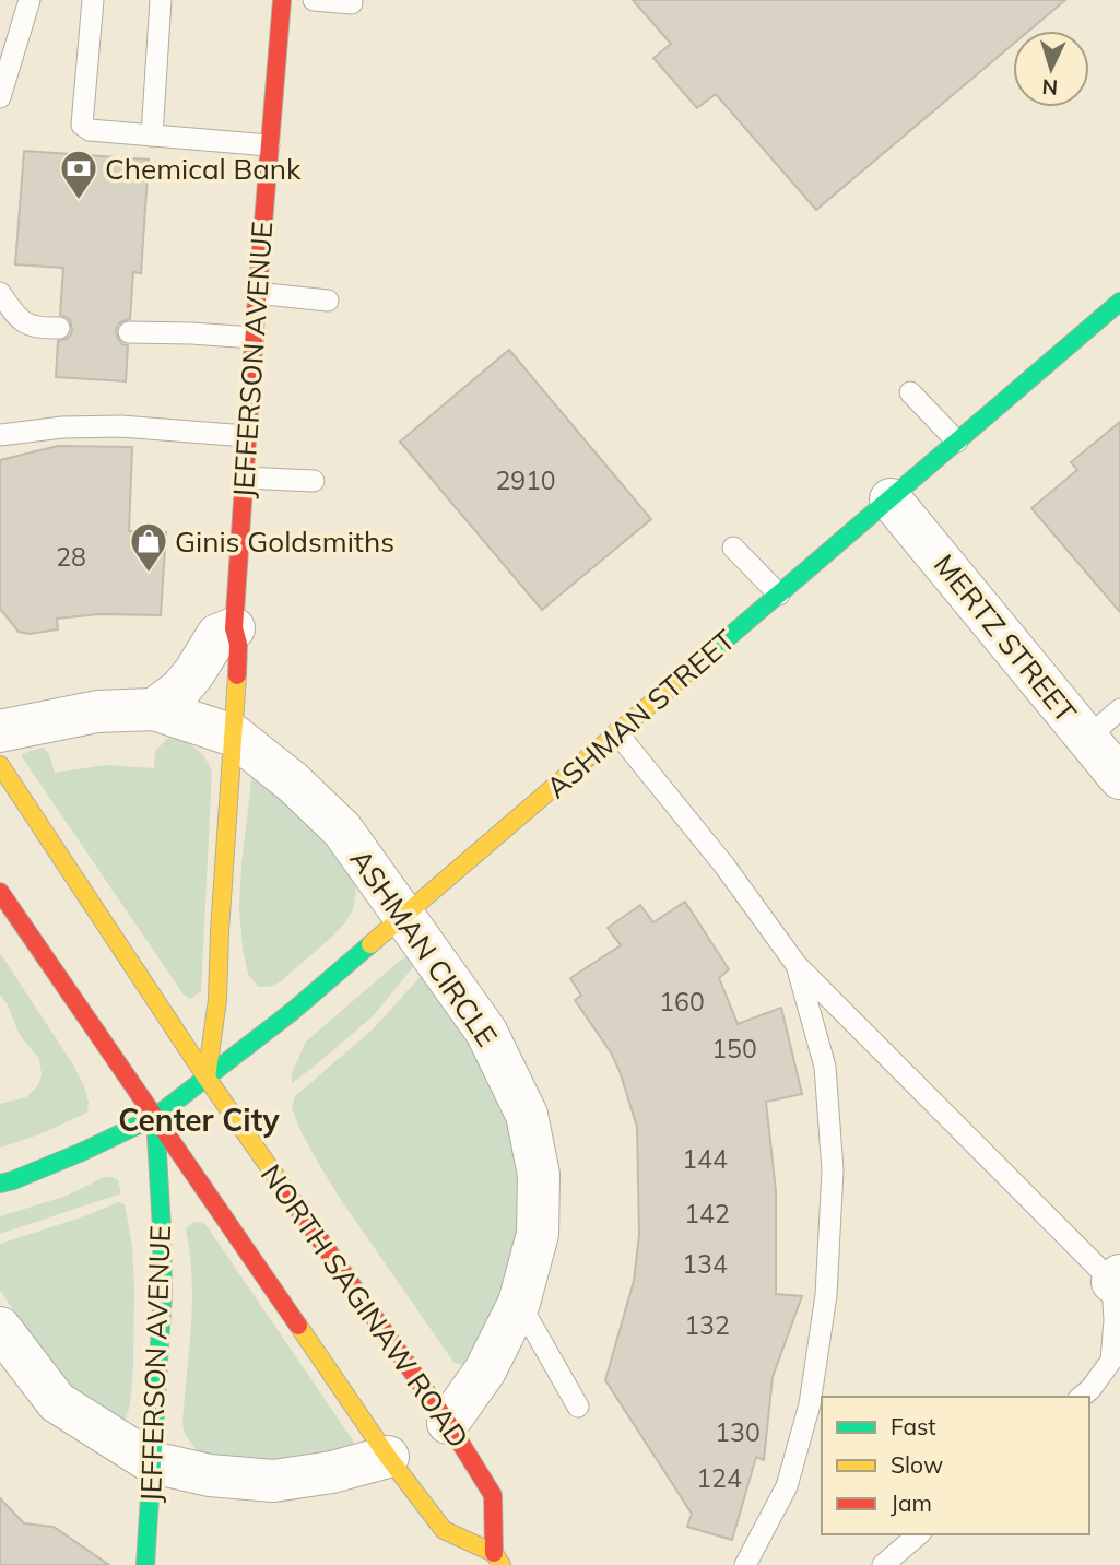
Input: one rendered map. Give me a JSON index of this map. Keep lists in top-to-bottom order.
{
  "streets": {
    "street": [
      "JEFFERSON AVENUE",
      "MERTZ STREET",
      "ASHMAN STREET",
      "ASHMAN CIRCLE",
      "NORTH SAGINAW ROAD"
    ]
  },
  "crossings": [
    ["JEFFERSON AVENUE", "ASHMAN STREET"],
    ["JEFFERSON AVENUE", "ASHMAN CIRCLE"],
    ["JEFFERSON AVENUE", "NORTH SAGINAW ROAD"],
    ["MERTZ STREET", "ASHMAN STREET"],
    ["ASHMAN STREET", "ASHMAN CIRCLE"],
    ["ASHMAN STREET", "NORTH SAGINAW ROAD"],
    ["ASHMAN CIRCLE", "NORTH SAGINAW ROAD"]
  ],
  "districts": ["Center City"],
  "places": {
    "bank": ["Chemical Bank"],
    "shop": ["Ginis Goldsmiths"]
  },
  "house_numbers": [
    "2910",
    "28",
    "160",
    "150",
    "144",
    "142",
    "134",
    "132",
    "130",
    "124"
  ],
  "legend": ["Fast", "Slow", "Jam"],
  "north": "bottom"
}
